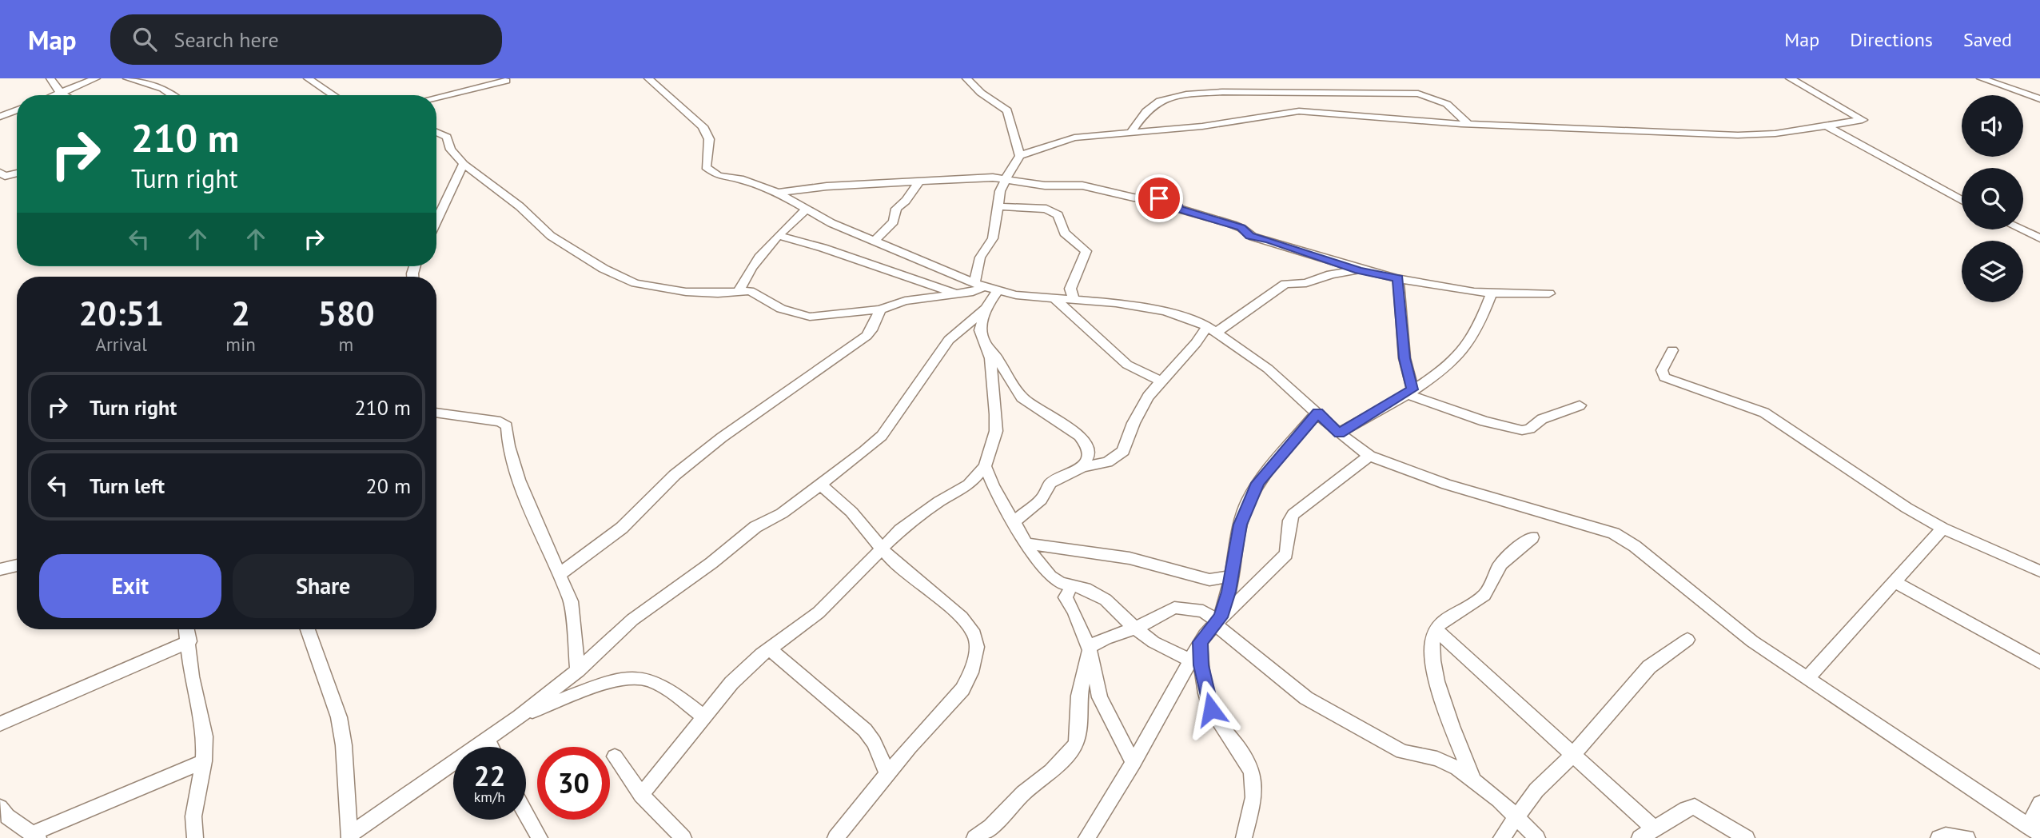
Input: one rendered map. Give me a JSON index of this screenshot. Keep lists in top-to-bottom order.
{
  "page": {
    "header": "Map",
    "search": "Search here",
    "nav": ["Map", "Directions", "Saved"],
    "turn": ["210 m", "Turn right"],
    "eta": [
      "20:51",
      "Arrival",
      "2",
      "min",
      "580",
      "m"
    ],
    "list": [
      {
        "name": "Turn right",
        "value": "210 m"
      },
      {
        "name": "Turn left",
        "value": "20 m"
      }
    ],
    "buttons": ["Exit", "Share"],
    "speed": "22 km/h",
    "limit": "30"
  }
}
